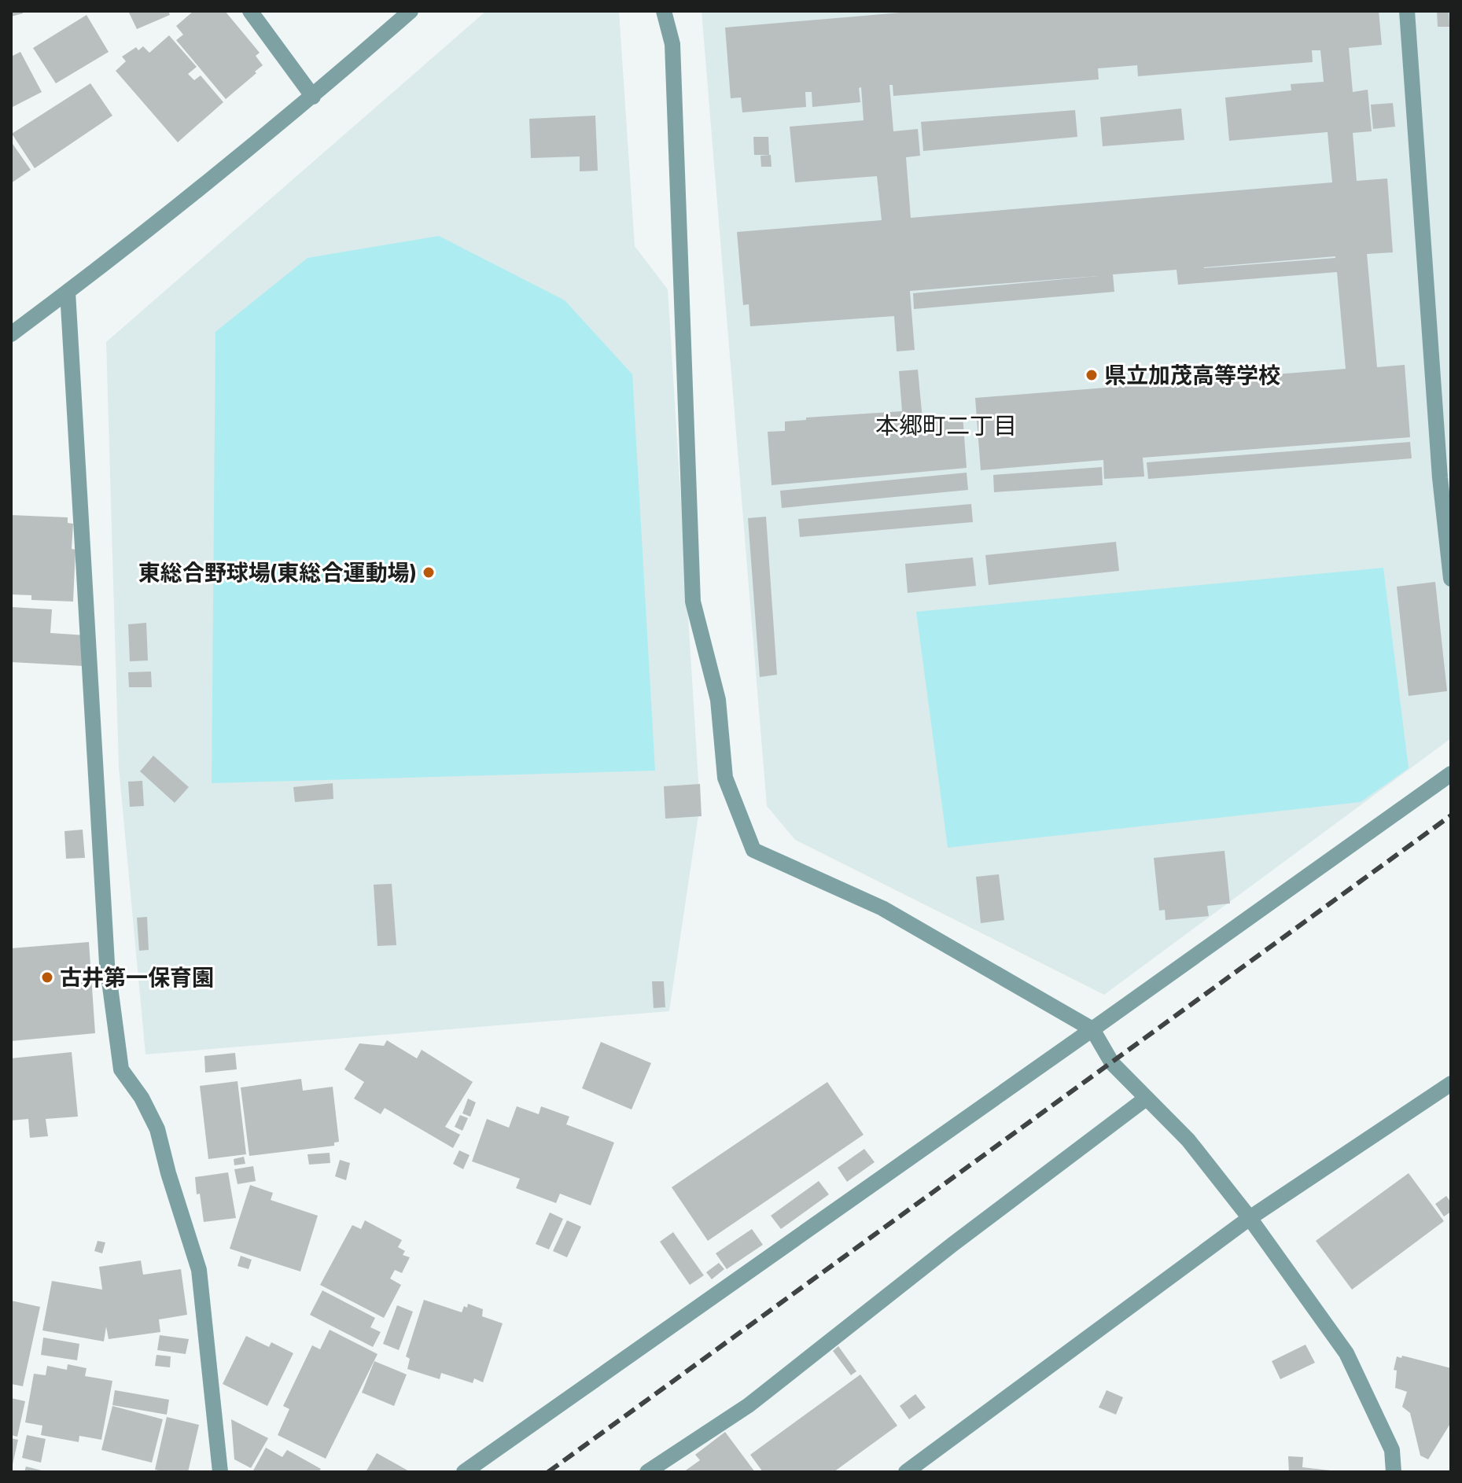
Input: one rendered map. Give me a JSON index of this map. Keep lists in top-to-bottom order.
{
  "districts": ["本郷町二丁目"],
  "places": ["県立加茂高等学校", "東総合野球場(東総合運動場)", "古井第一保育園"]
}
